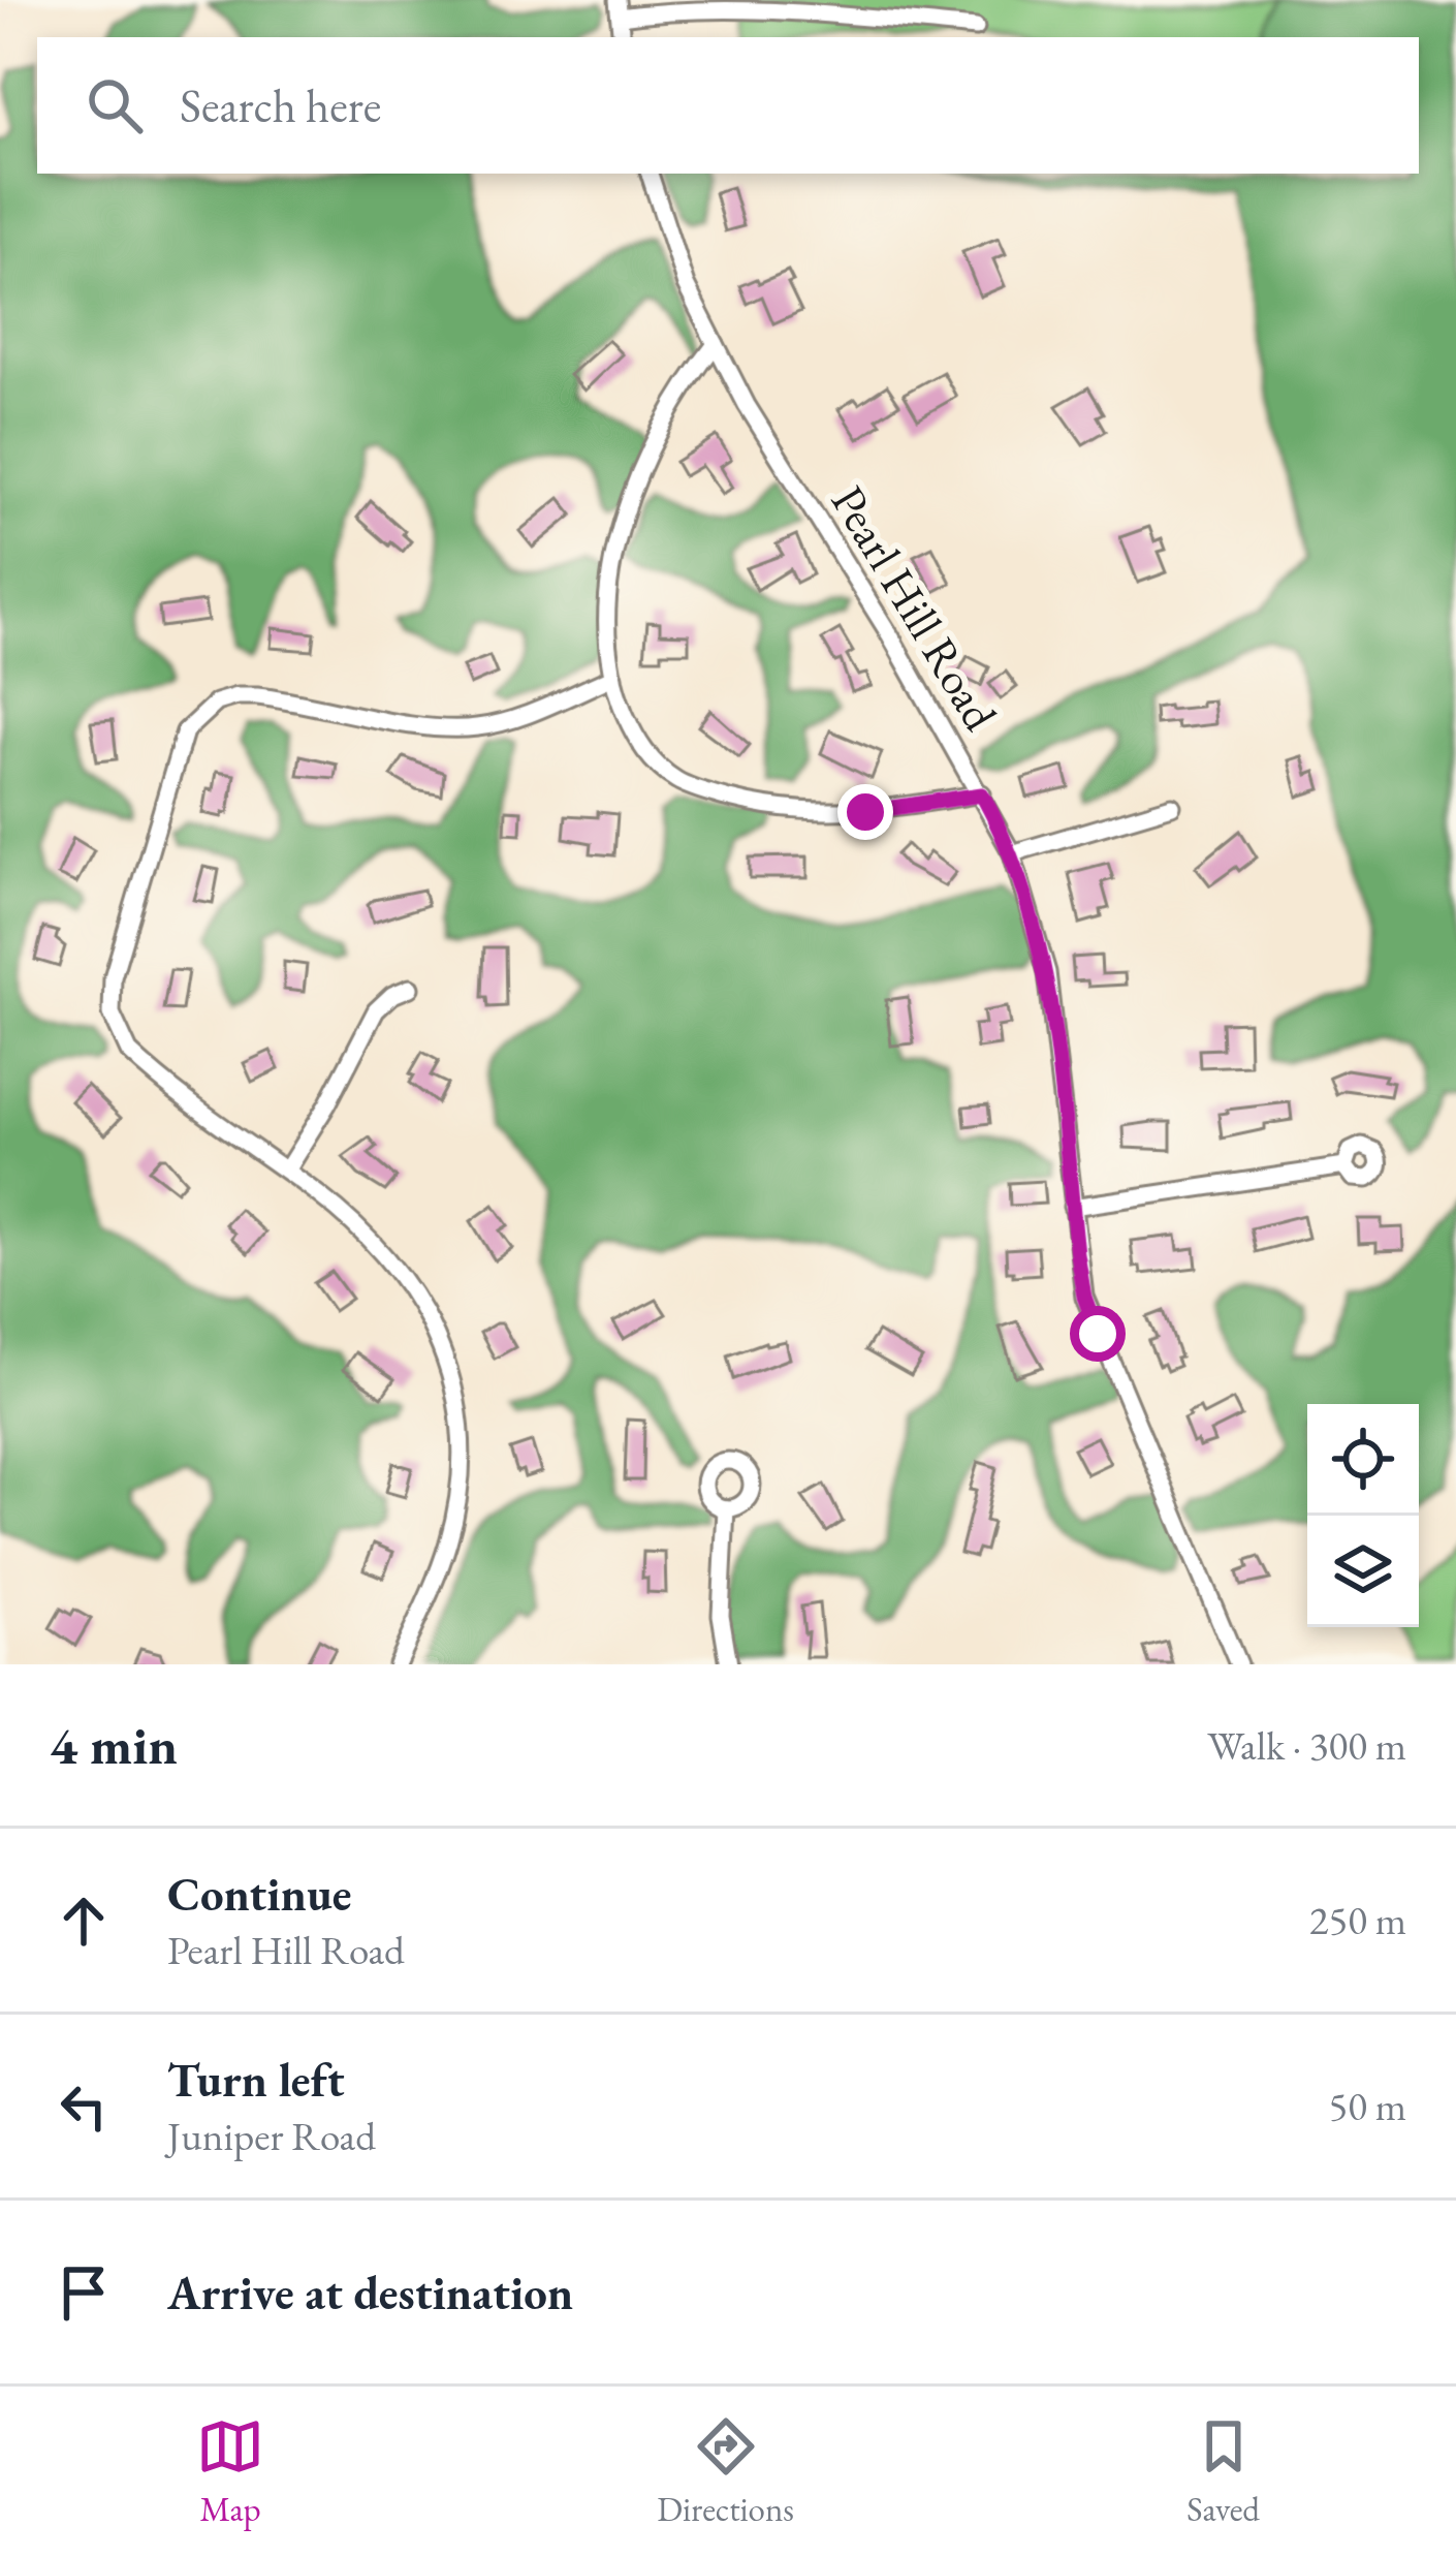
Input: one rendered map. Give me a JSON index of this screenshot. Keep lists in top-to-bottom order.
{
  "streets": {
    "street": ["Pearl Hill Road"]
  },
  "page": {
    "search": "Search here",
    "heading": ["4 min", "Walk · 300 m"],
    "list": [
      ["Continue", "Pearl Hill Road", "250 m"],
      ["Turn left", "Juniper Road", "50 m"],
      "Arrive at destination"
    ],
    "nav": ["Map", "Directions", "Saved"]
  }
}
